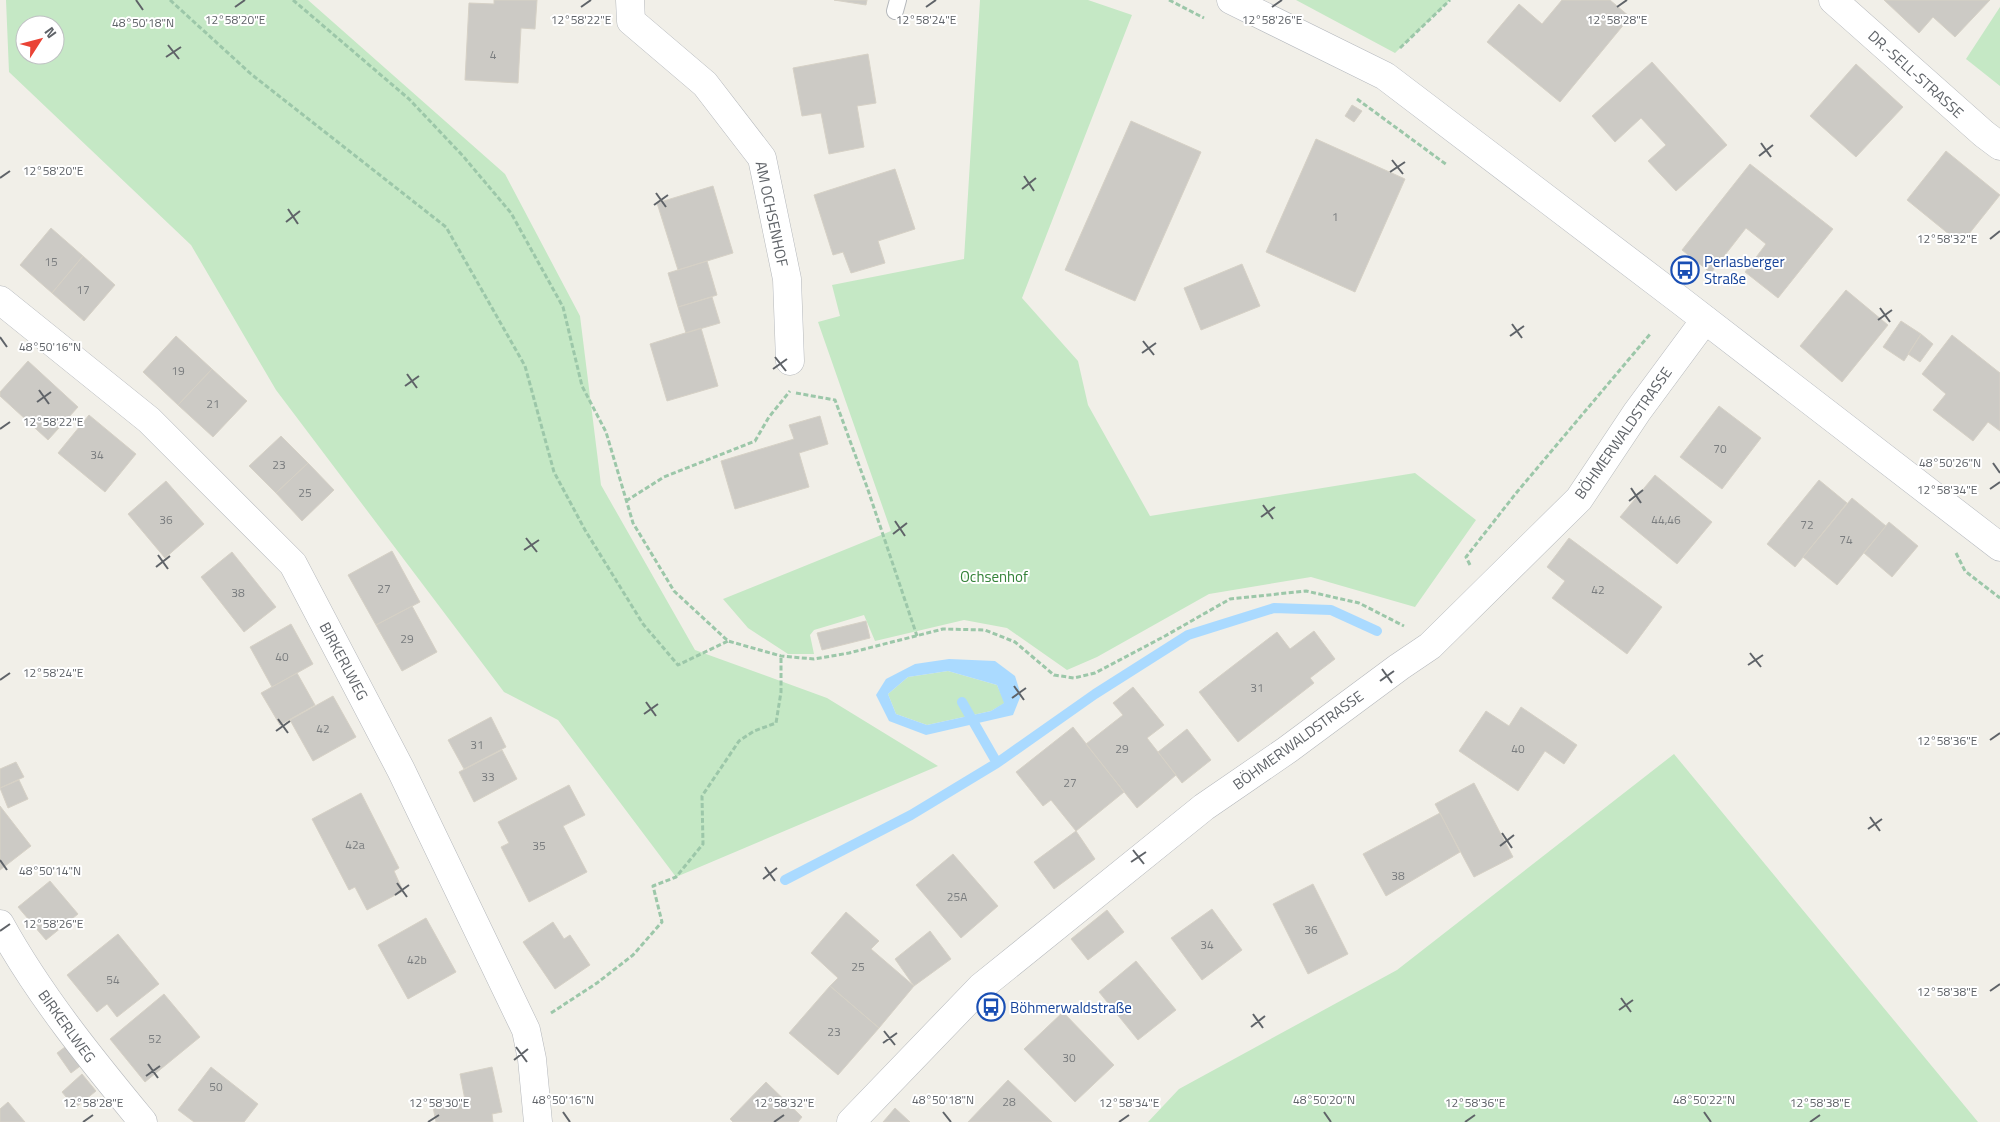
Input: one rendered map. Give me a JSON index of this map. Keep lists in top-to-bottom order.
{
  "streets": {
    "street": [
      "DR.-SELL-STRASSE",
      "AM OCHSENHOF",
      "BÖHMERWALDSTRASSE",
      "BIRKERLWEG"
    ]
  },
  "parks": ["Ochsenhof"],
  "places": {
    "bus stop": ["Perlasberger Straße", "Böhmerwaldstraße"]
  },
  "house_numbers": [
    "4",
    "1",
    "15",
    "17",
    "19",
    "21",
    "70",
    "34",
    "23",
    "25",
    "36",
    "44,46",
    "72",
    "74",
    "27",
    "42",
    "38",
    "29",
    "40",
    "31",
    "42",
    "31",
    "29",
    "40",
    "33",
    "27",
    "42a",
    "35",
    "38",
    "25A",
    "36",
    "34",
    "42b",
    "25",
    "54",
    "23",
    "52",
    "30",
    "50",
    "28"
  ],
  "north": "top right",
  "coordinates": [
    "12°58'22\"E",
    "12°58'24\"E",
    "12°58'20\"E",
    "12°58'26\"E",
    "12°58'28\"E",
    "48°50'18\"N",
    "12°58'32\"E",
    "48°50'16\"N",
    "48°50'26\"N",
    "12°58'34\"E",
    "12°58'36\"E",
    "48°50'14\"N",
    "12°58'38\"E",
    "48°50'20\"N",
    "48°50'22\"N",
    "12°58'30\"E"
  ]
}
